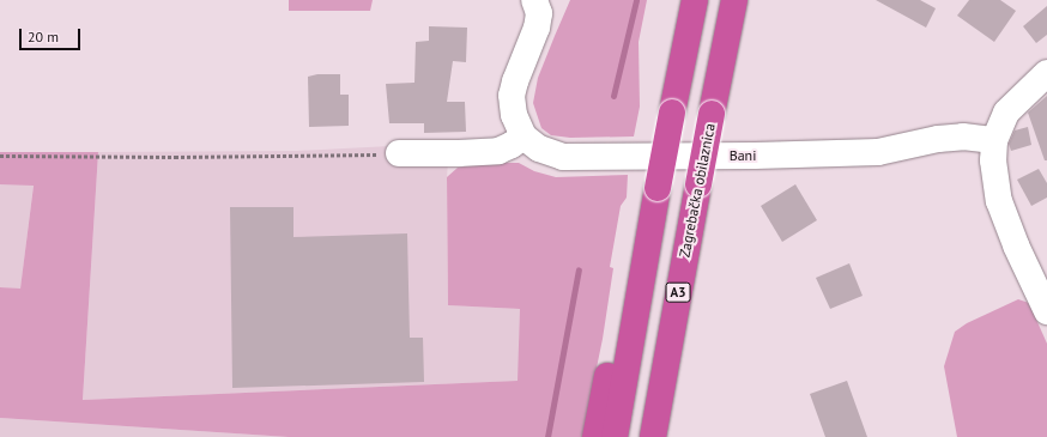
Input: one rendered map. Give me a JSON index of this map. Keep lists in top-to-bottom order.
{
  "streets": {
    "highway": ["Zagrebačka obilaznica", "A3"],
    "street": ["Bani"]
  },
  "scale_bar": "20 m"
}
